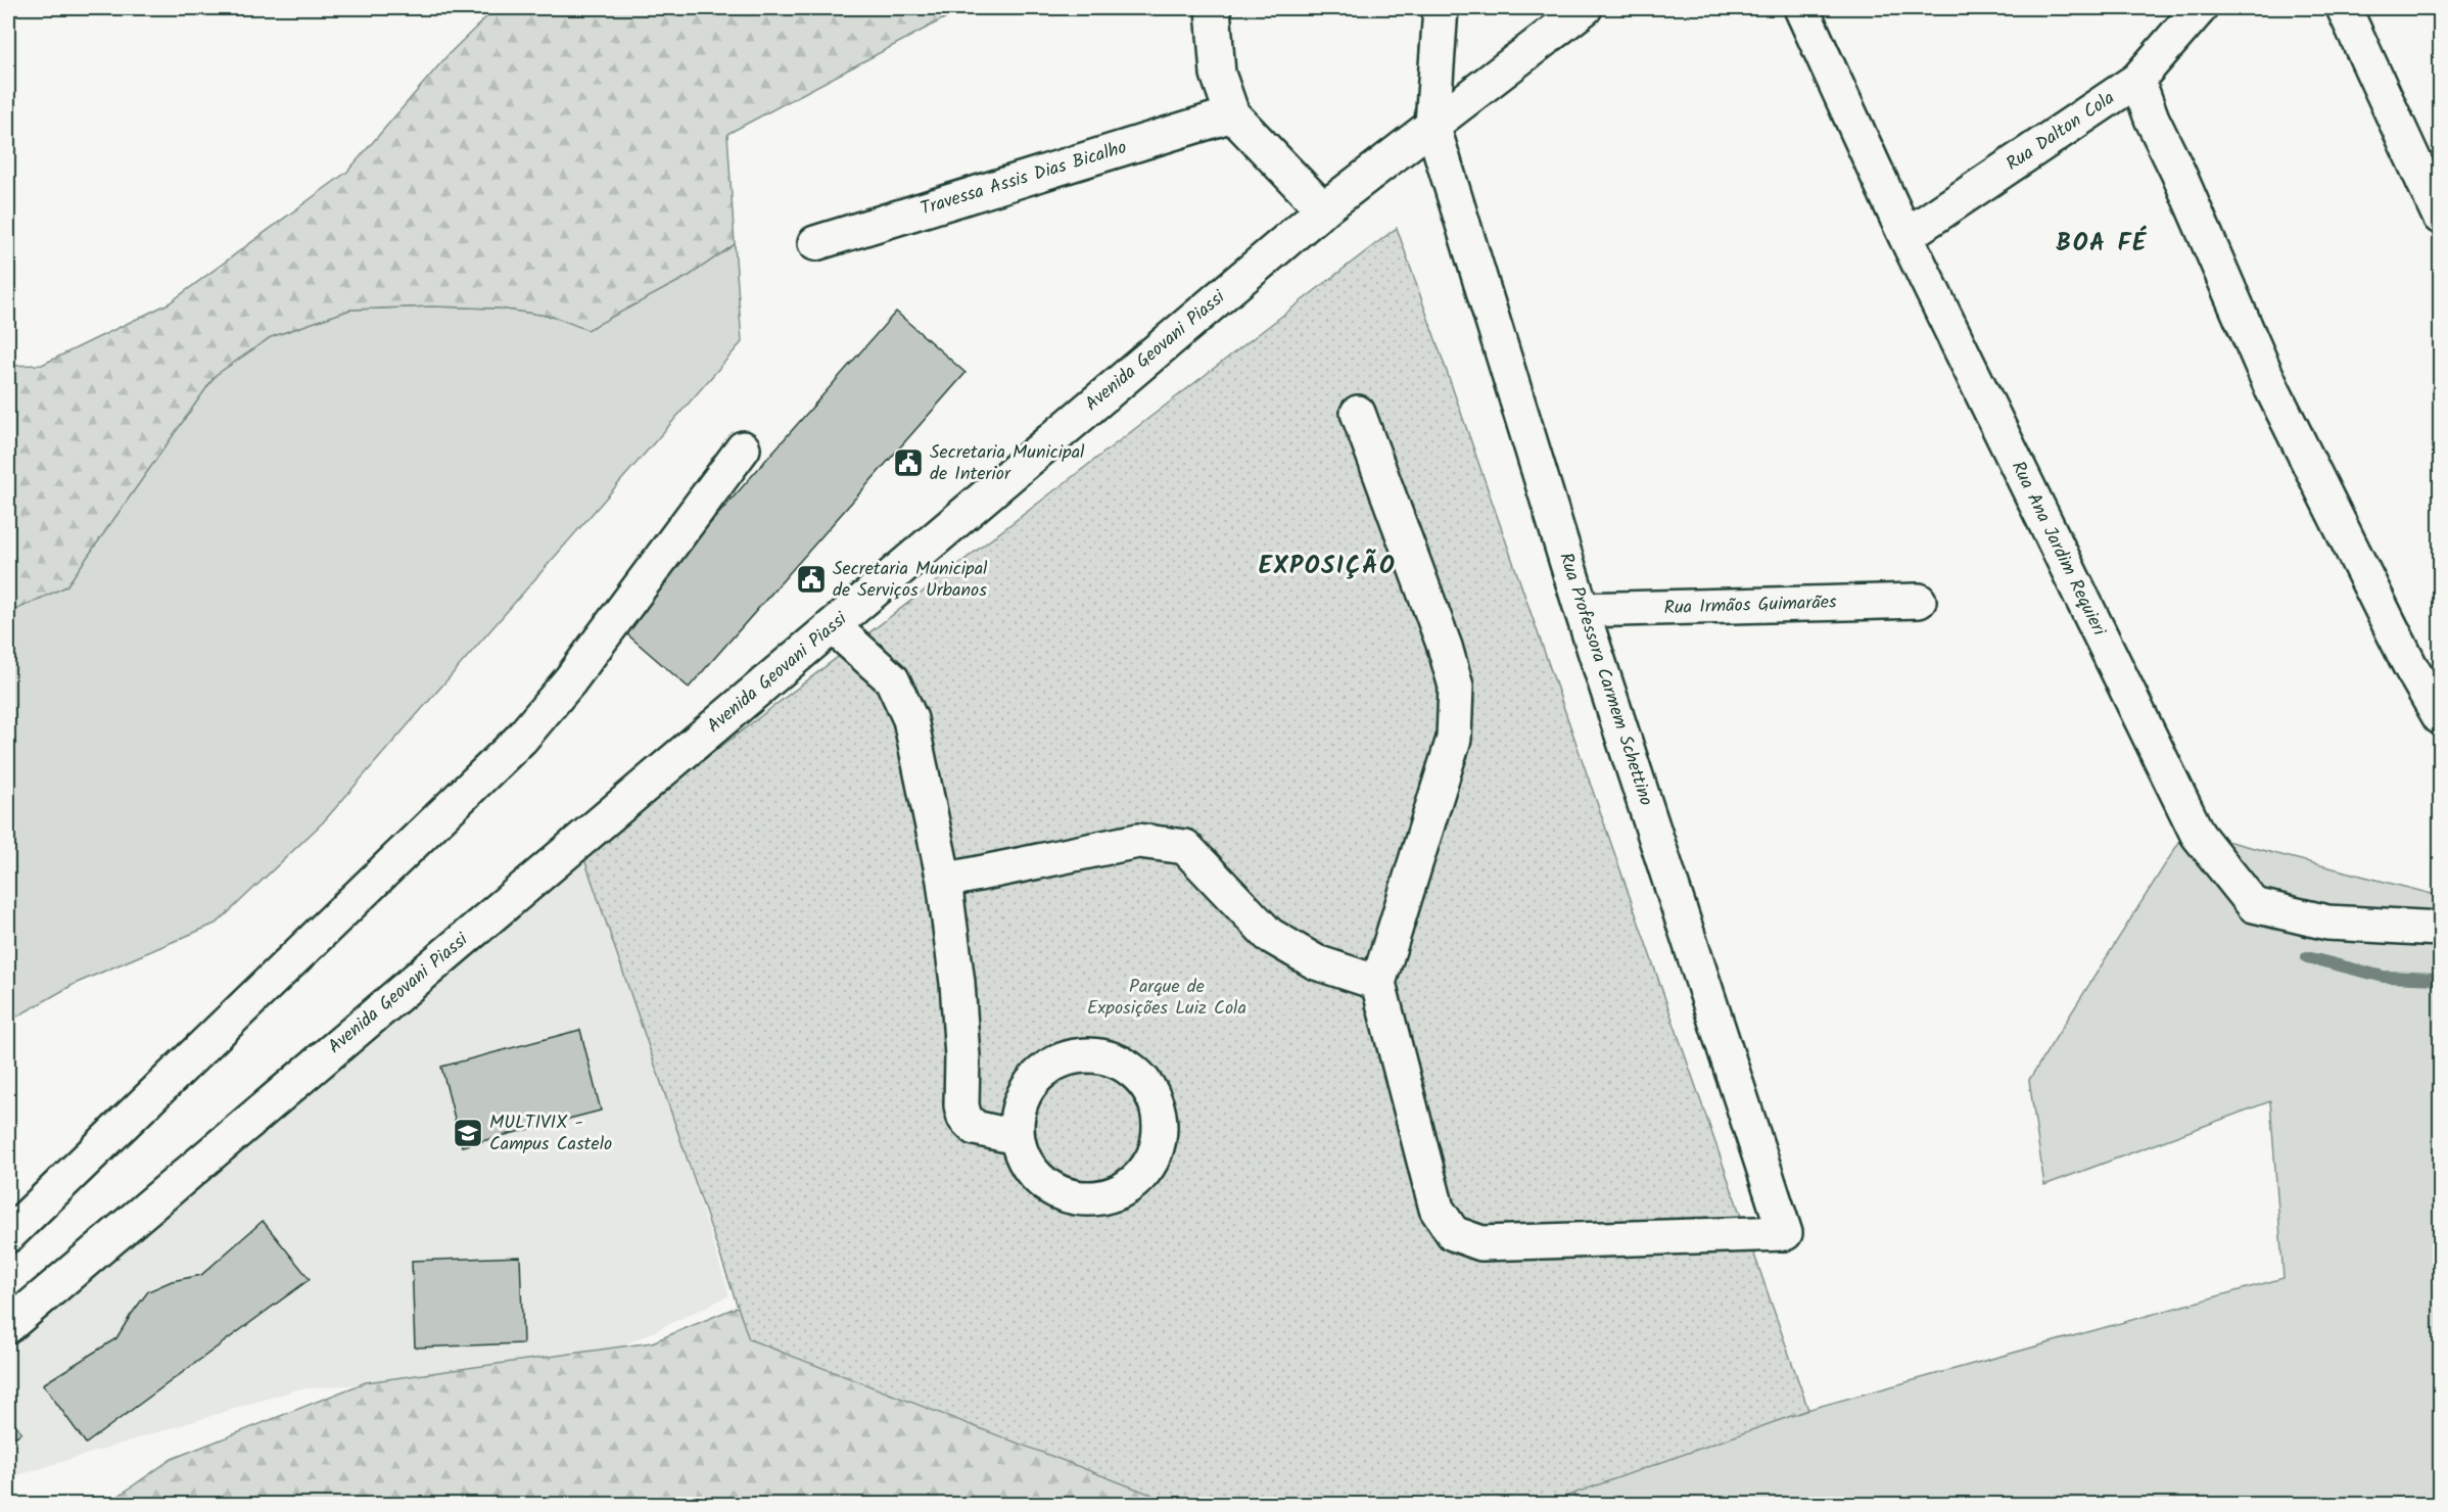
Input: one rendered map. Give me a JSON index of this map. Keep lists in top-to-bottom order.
{
  "streets": {
    "street": [
      "Rua Dalton Cola",
      "Travessa Assis Dias Bicalho",
      "Avenida Geovani Piassi",
      "Rua Ana Jardim Requieri",
      "Rua Irmãos Guimarães",
      "Rua Professora Carmem Schettino"
    ]
  },
  "crossings": [
    ["Rua Dalton Cola", "Rua Ana Jardim Requieri"],
    ["Avenida Geovani Piassi", "Rua Professora Carmem Schettino"],
    ["Rua Irmãos Guimarães", "Rua Professora Carmem Schettino"]
  ],
  "districts": ["BOA FÉ", "EXPOSIÇÃO"],
  "parks": ["Parque de Exposições Luiz Cola"],
  "places": {
    "public building": ["Secretaria Municipal de Interior", "Secretaria Municipal de Serviços Urbanos"],
    "school or university": ["MULTIVIX - Campus Castelo"]
  }
}
